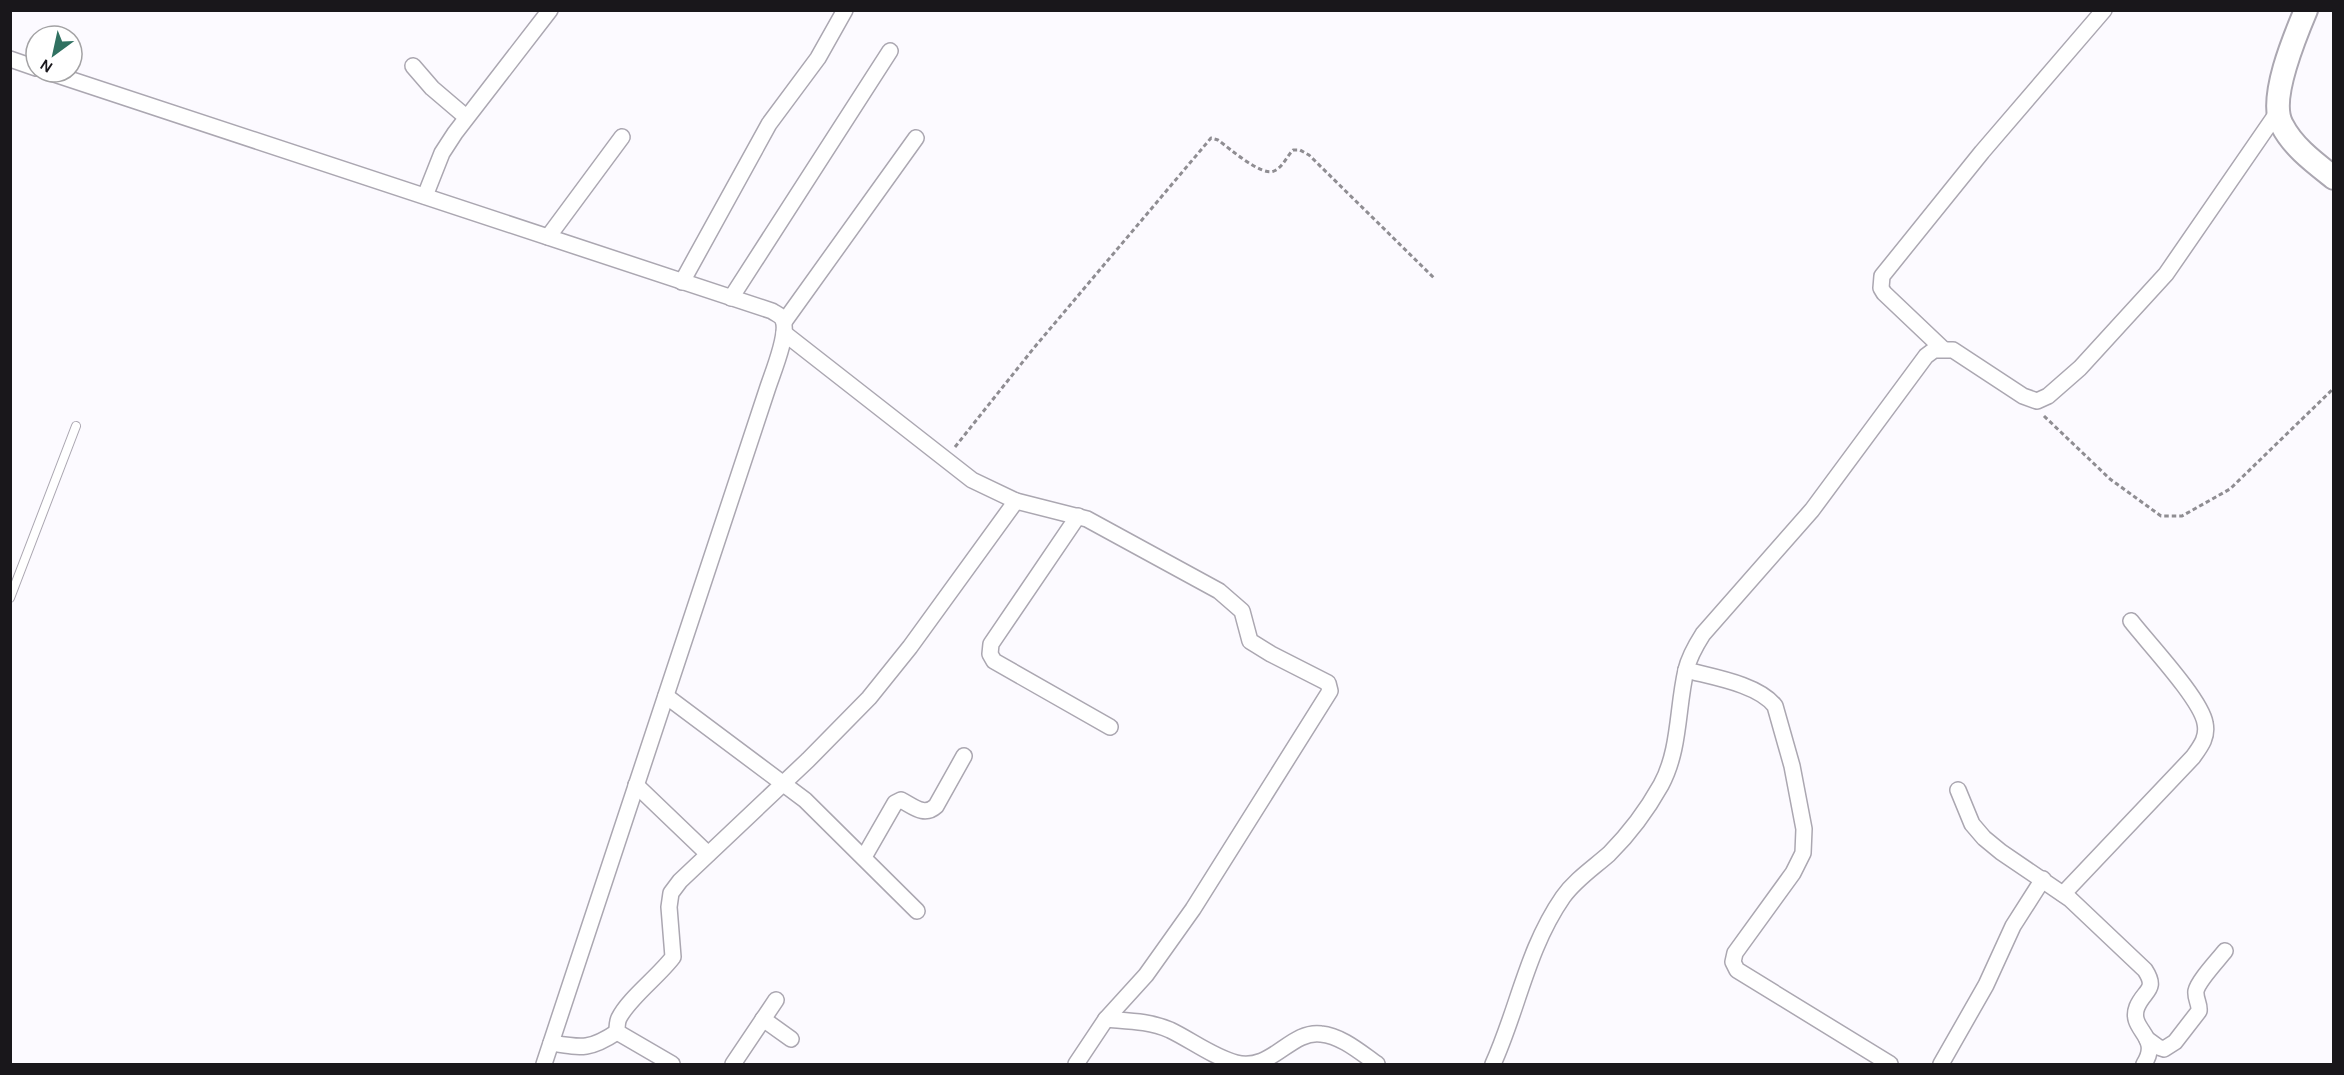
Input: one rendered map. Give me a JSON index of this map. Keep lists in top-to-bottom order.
{
  "north": "bottom left"
}
